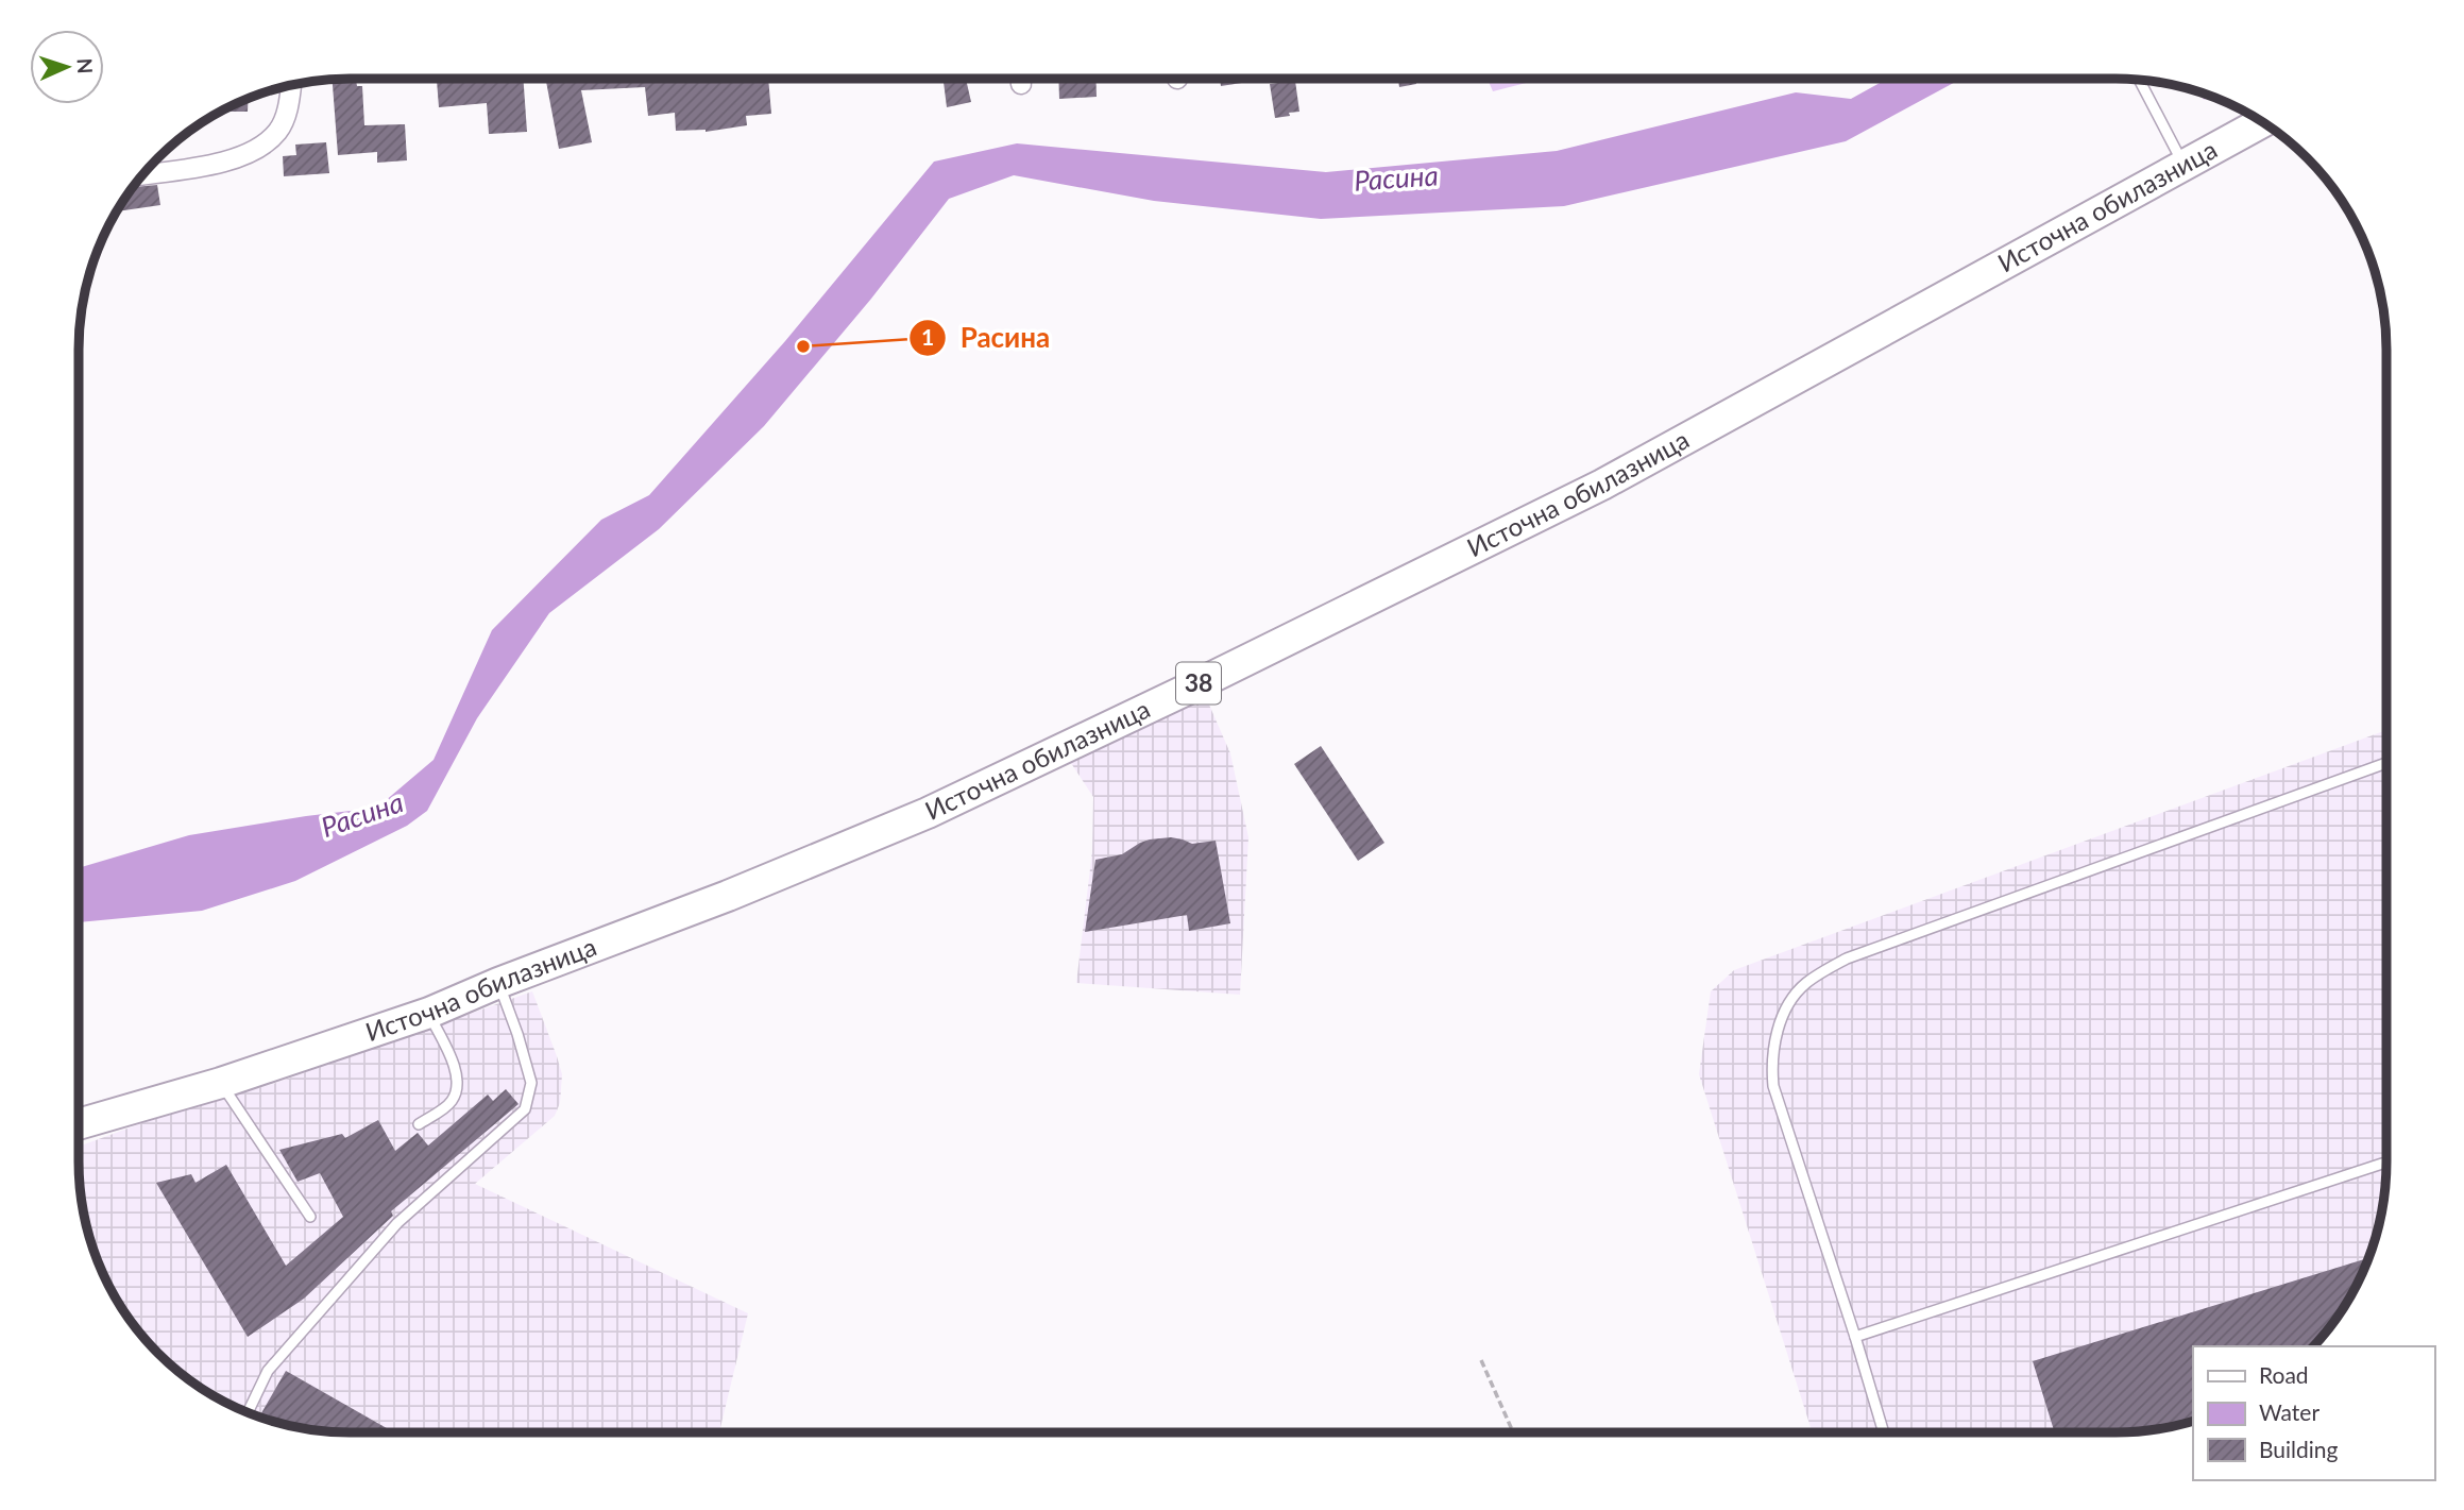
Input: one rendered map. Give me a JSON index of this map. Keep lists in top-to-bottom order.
{
  "streets": {
    "main road": ["Источна обилазница", "38"]
  },
  "water": ["Расина"],
  "places": ["Расина"],
  "legend": ["Road", "Water", "Building"],
  "north": "right"
}
